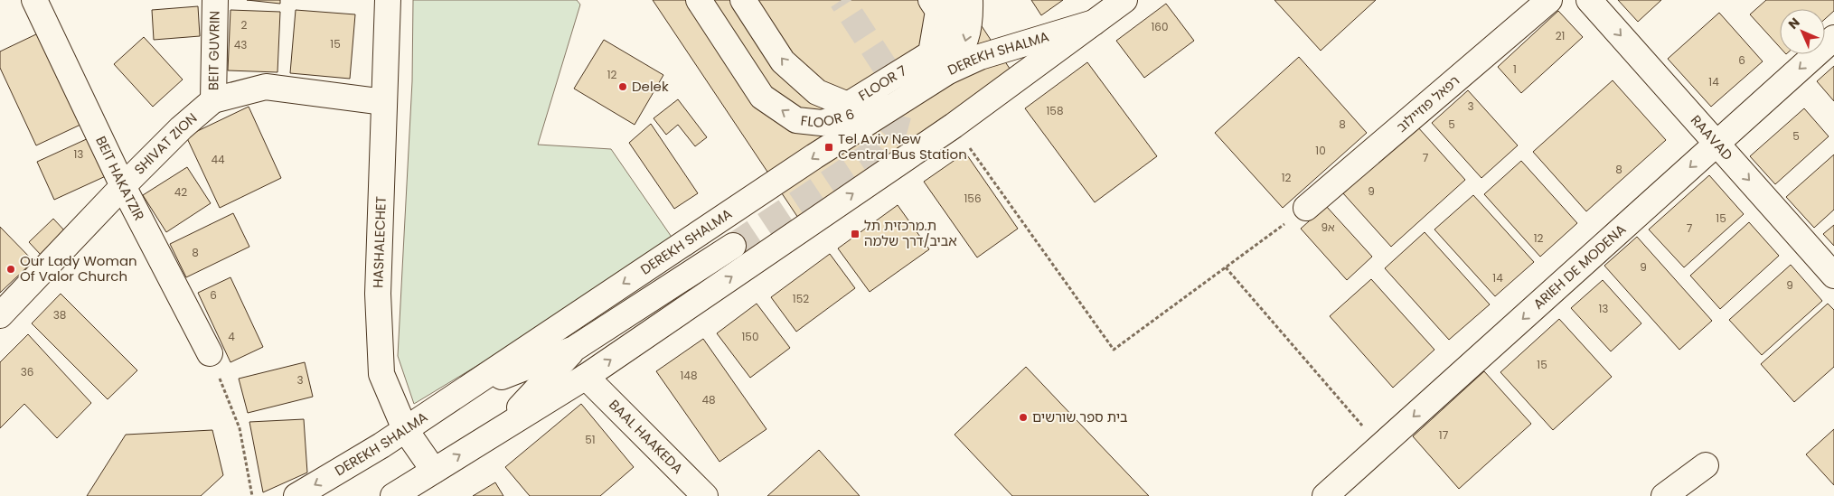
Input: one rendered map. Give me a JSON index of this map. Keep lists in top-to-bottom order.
{
  "streets": {
    "street": [
      "BEIT GUVRIN",
      "DEREKH SHALMA",
      "FLOOR 7",
      "רפאל פוזיילוב",
      "FLOOR 6",
      "RAAVAD",
      "SHIVAT ZION",
      "BEIT HAKATZIR",
      "HASHALECHET",
      "ARIEH DE MODENA",
      "BAAL HAAKEDA"
    ]
  },
  "crossings": [
    ["BEIT GUVRIN", "SHIVAT ZION"],
    ["DEREKH SHALMA", "HASHALECHET"],
    ["DEREKH SHALMA", "BAAL HAAKEDA"],
    ["RAAVAD", "ARIEH DE MODENA"],
    ["SHIVAT ZION", "BEIT HAKATZIR"],
    ["SHIVAT ZION", "HASHALECHET"]
  ],
  "one_way": ["RAAVAD", "ARIEH DE MODENA"],
  "places": {
    "other": ["Delek", "Our Lady Woman Of Valor Church", "בית ספר שורשים"],
    "transit": ["Tel Aviv New Central Bus Station", "ת.מרכזית תל אביב/דרך שלמה"]
  },
  "house_numbers": [
    "2",
    "160",
    "21",
    "15",
    "43",
    "6",
    "1",
    "12",
    "14",
    "3",
    "158",
    "8",
    "5",
    "5",
    "10",
    "13",
    "7",
    "44",
    "8",
    "12",
    "9",
    "42",
    "156",
    "15",
    "9א",
    "7",
    "12",
    "8",
    "9",
    "14",
    "9",
    "6",
    "152",
    "13",
    "38",
    "4",
    "150",
    "15",
    "36",
    "148",
    "3",
    "48",
    "17",
    "51"
  ],
  "north": "top left"
}
